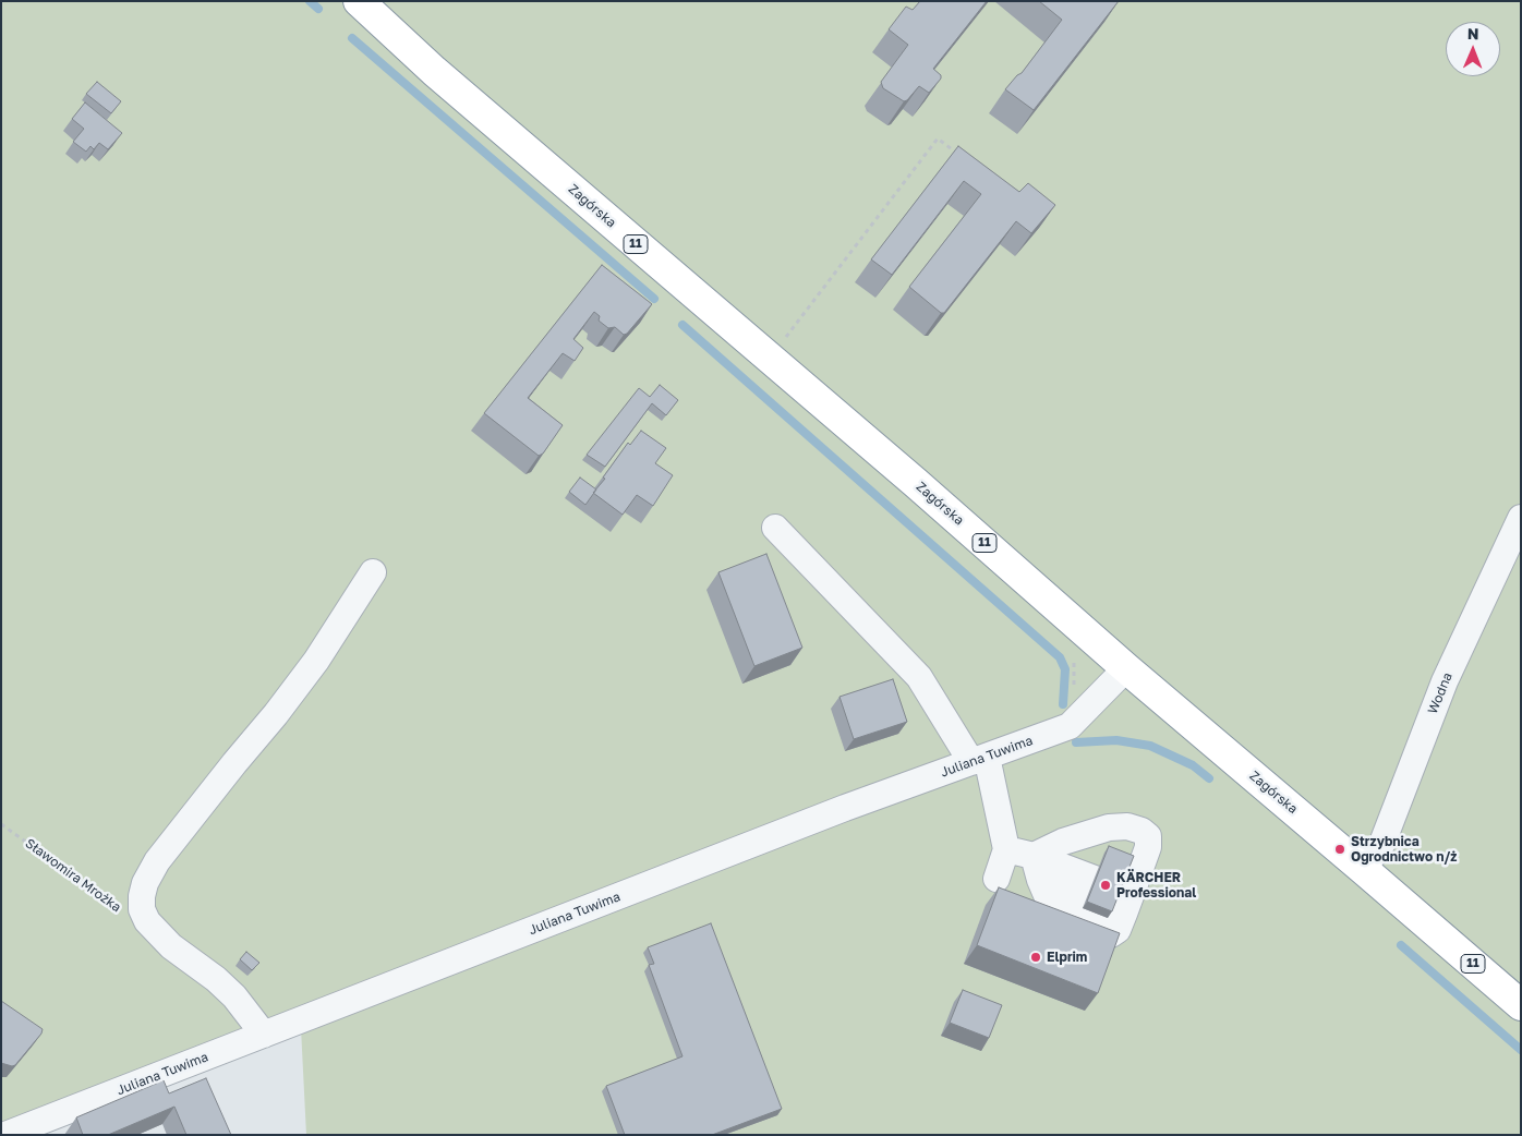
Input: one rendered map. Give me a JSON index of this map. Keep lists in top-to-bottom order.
{
  "streets": {
    "highway": ["Zagórska", "11"],
    "street": ["Wodna", "Juliana Tuwima"],
    "path": ["Sławomira Mrożka"]
  },
  "crossings": [
    ["Zagórska", "Wodna"],
    ["Zagórska", "Juliana Tuwima"]
  ],
  "places": ["Strzybnica Ogrodnictwo n/ż", "KÄRCHER Professional", "Elprim"],
  "north": "top"
}
